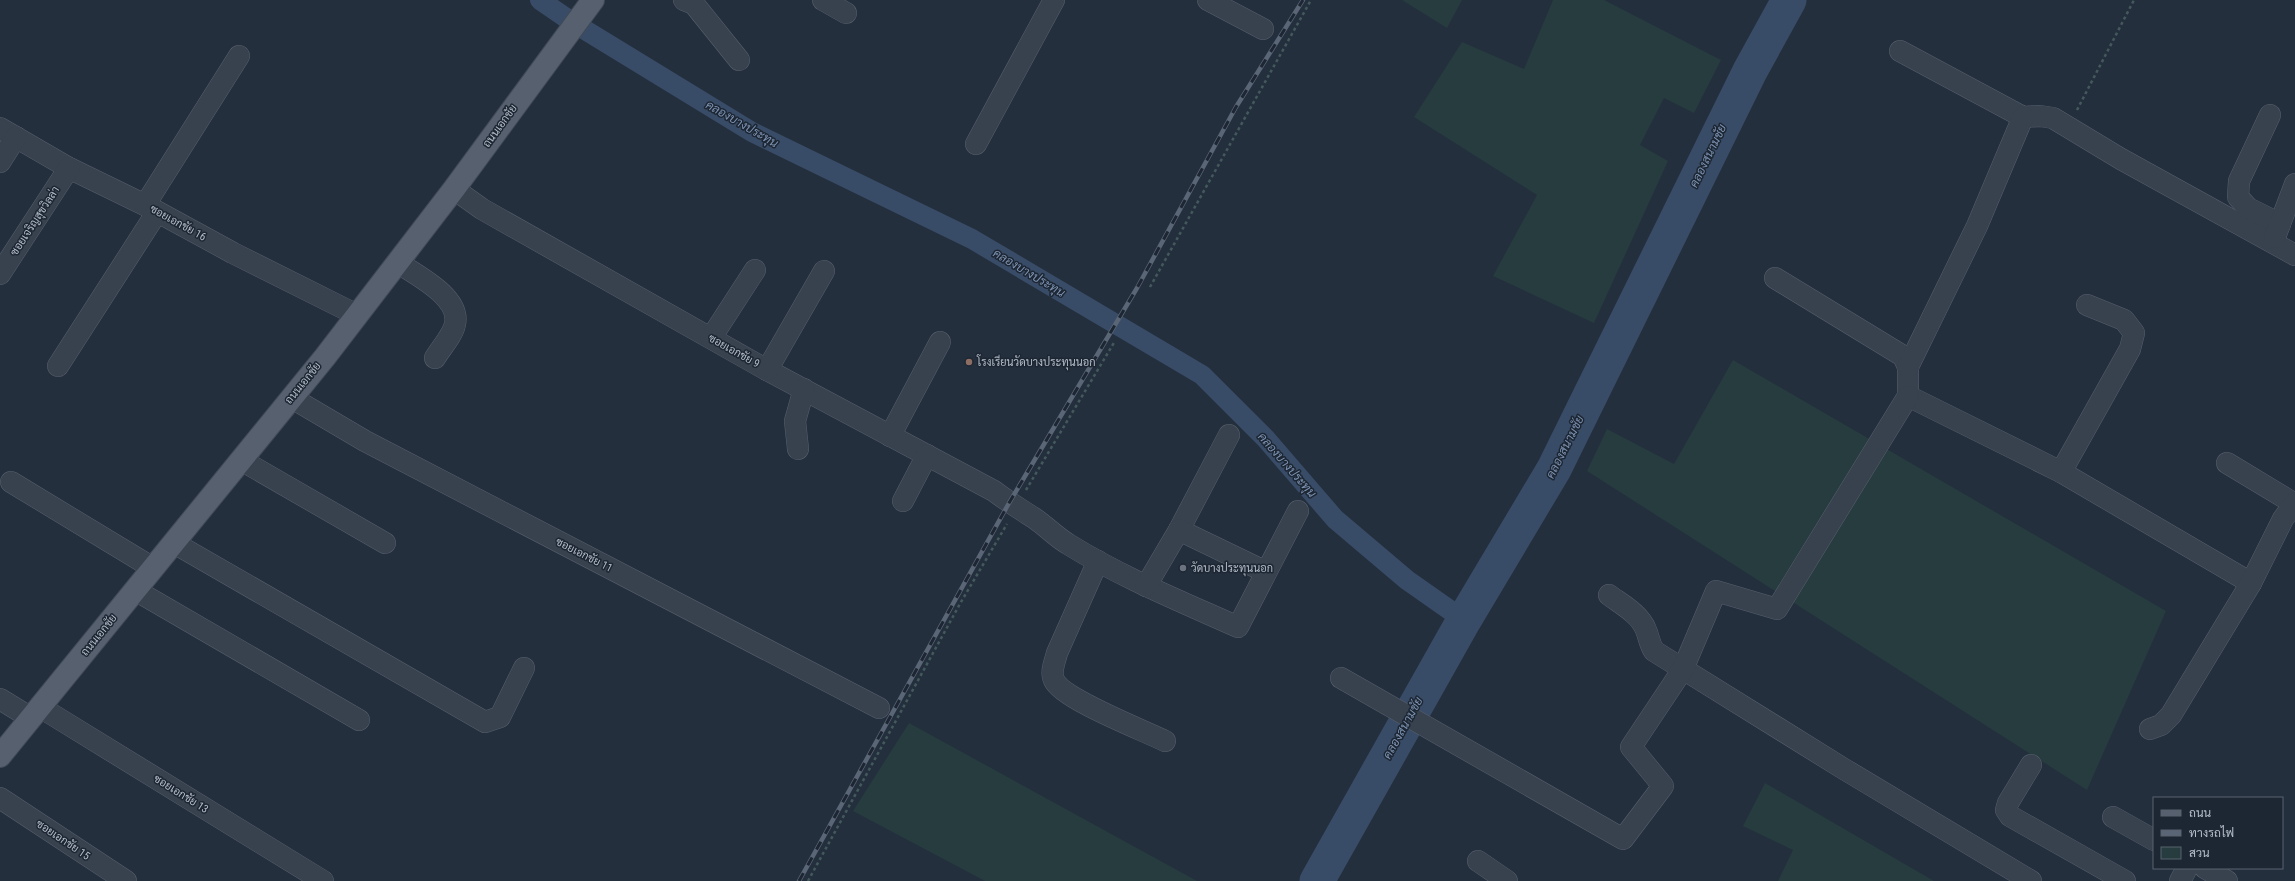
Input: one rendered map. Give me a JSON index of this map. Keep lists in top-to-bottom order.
{
  "streets": {
    "main road": ["ถนนเอกชัย"],
    "street": [
      "ซอยเจริญสุขวิลล่า",
      "ซอยเอกชัย 16",
      "ซอยเอกชัย 9",
      "ซอยเอกชัย 11",
      "ซอยเอกชัย 13",
      "ซอยเอกชัย 15"
    ]
  },
  "crossings": [
    ["ถนนเอกชัย", "ซอยเอกชัย 16"],
    ["ถนนเอกชัย", "ซอยเอกชัย 9"],
    ["ถนนเอกชัย", "ซอยเอกชัย 11"],
    ["ถนนเอกชัย", "ซอยเอกชัย 13"],
    ["ซอยเจริญสุขวิลล่า", "ซอยเอกชัย 16"]
  ],
  "water": ["คลองบางประทุน", "คลองสนามชัย"],
  "places": ["โรงเรียนวัดบางประทุนนอก", "วัดบางประทุนนอก"],
  "legend": ["ถนน", "ทางรถไฟ", "สวน"]
}
